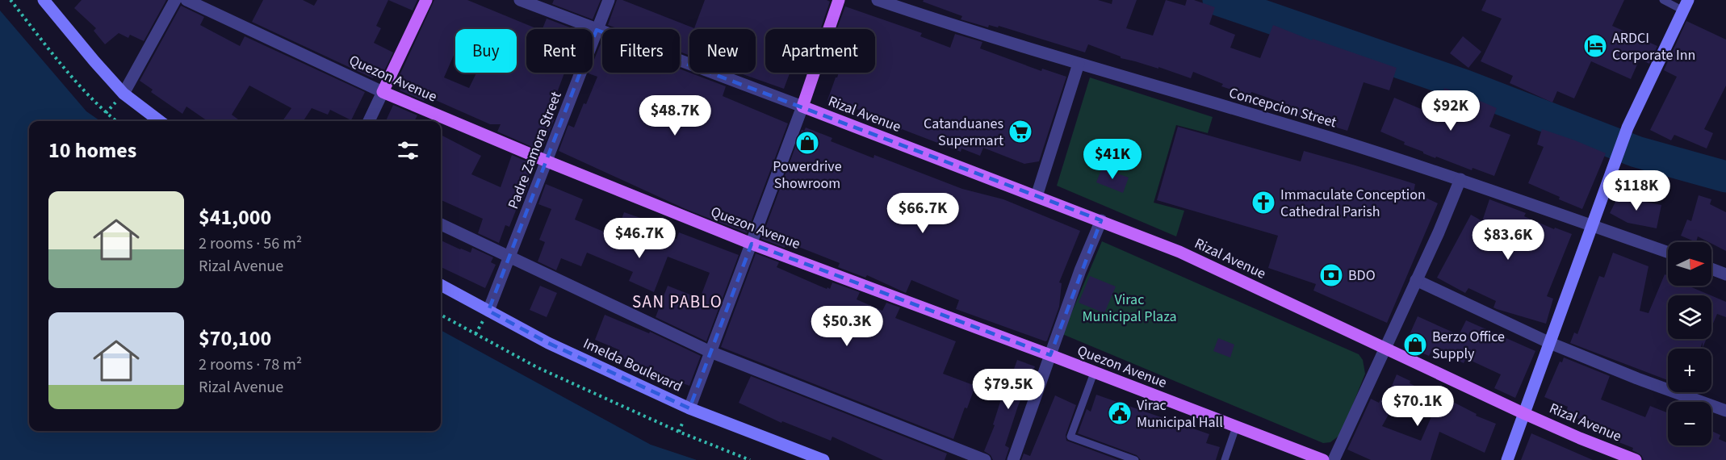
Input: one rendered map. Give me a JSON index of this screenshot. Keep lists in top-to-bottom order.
{
  "streets": {
    "main road": ["Quezon Avenue", "Rizal Avenue", "Imelda Boulevard"],
    "street": ["Concepcion Street", "Padre Zamora Street"]
  },
  "crossings": [
    ["Quezon Avenue", "Padre Zamora Street"],
    ["Padre Zamora Street", "Imelda Boulevard"]
  ],
  "districts": ["SAN PABLO"],
  "parks": ["Virac Municipal Plaza"],
  "places": {
    "hotel": ["ARDCI Corporate Inn"],
    "supermarket": ["Catanduanes Supermart"],
    "shop": ["Powerdrive Showroom", "Berzo Office Supply"],
    "church": ["Immaculate Conception Cathedral Parish"],
    "bank": ["BDO"],
    "public building": ["Virac Municipal Hall"]
  },
  "north": "right",
  "page": {
    "chip": [
      "Buy",
      "Rent",
      "Filters",
      "New",
      "Apartment"
    ],
    "price": [
      "$92K",
      "$48.7K",
      "$41K",
      "$118K",
      "$66.7K",
      "$46.7K",
      "$83.6K",
      "$50.3K",
      "$79.5K",
      "$70.1K"
    ],
    "heading": "10 homes",
    "list": [
      {
        "name": "$41,000",
        "note": "2 rooms · 56 m² · Rizal Avenue"
      },
      {
        "name": "$70,100",
        "note": "2 rooms · 78 m² · Rizal Avenue"
      }
    ],
    "map_buttons": ["+", "−"]
  }
}
